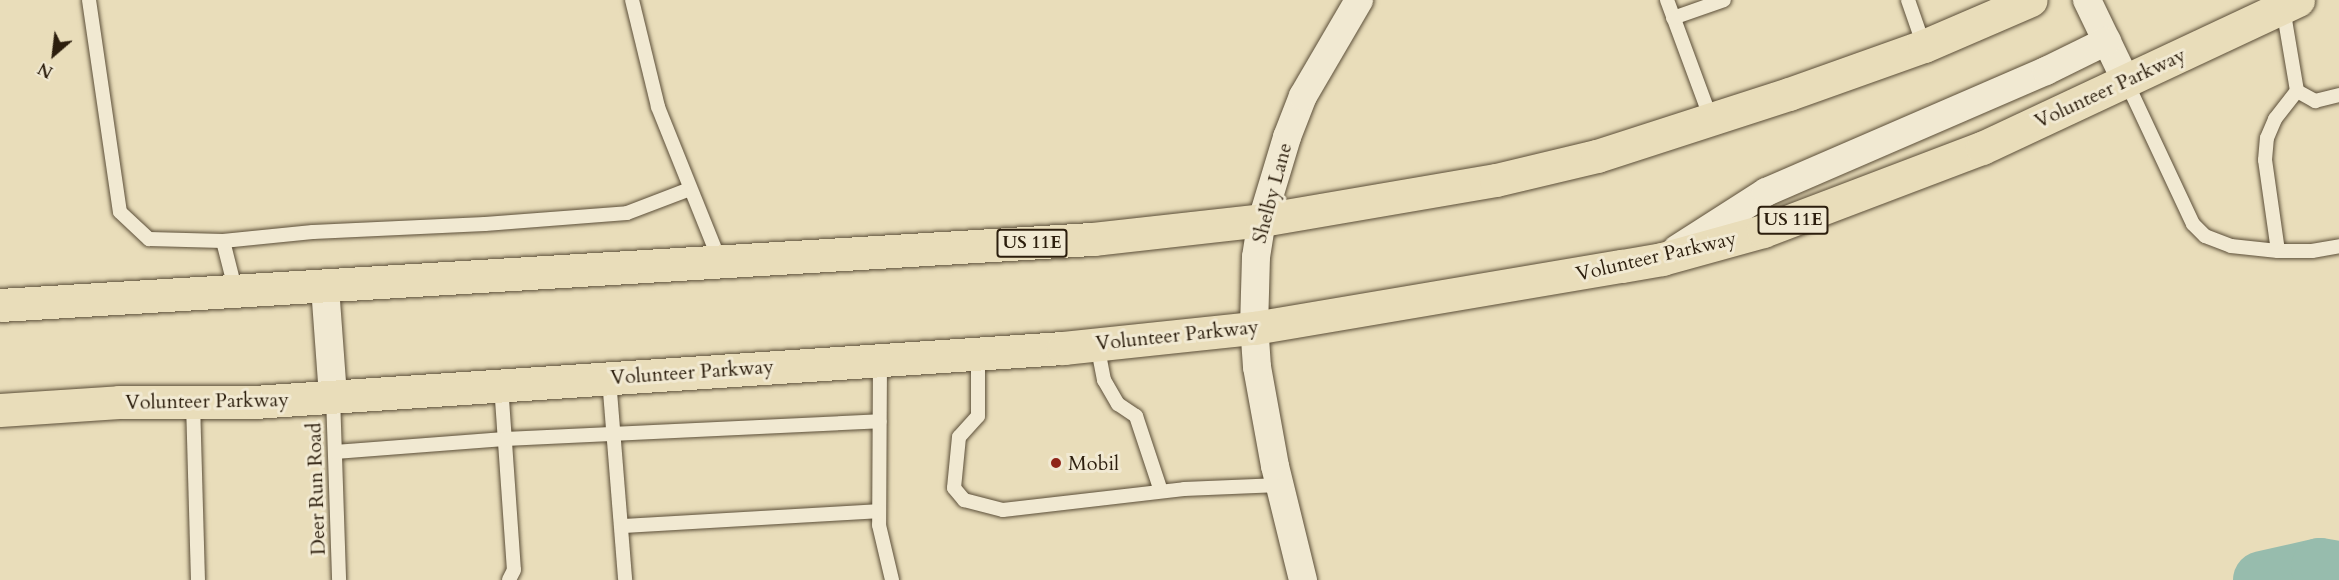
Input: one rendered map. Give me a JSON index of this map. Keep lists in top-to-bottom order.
{
  "streets": {
    "highway": ["Volunteer Parkway", "US 11E"],
    "street": ["Shelby Lane"],
    "lane": ["Deer Run Road"]
  },
  "crossings": [
    ["Volunteer Parkway", "Shelby Lane"],
    ["Volunteer Parkway", "Deer Run Road"],
    ["Shelby Lane", "US 11E"]
  ],
  "places": ["Mobil"],
  "north": "bottom left"
}
